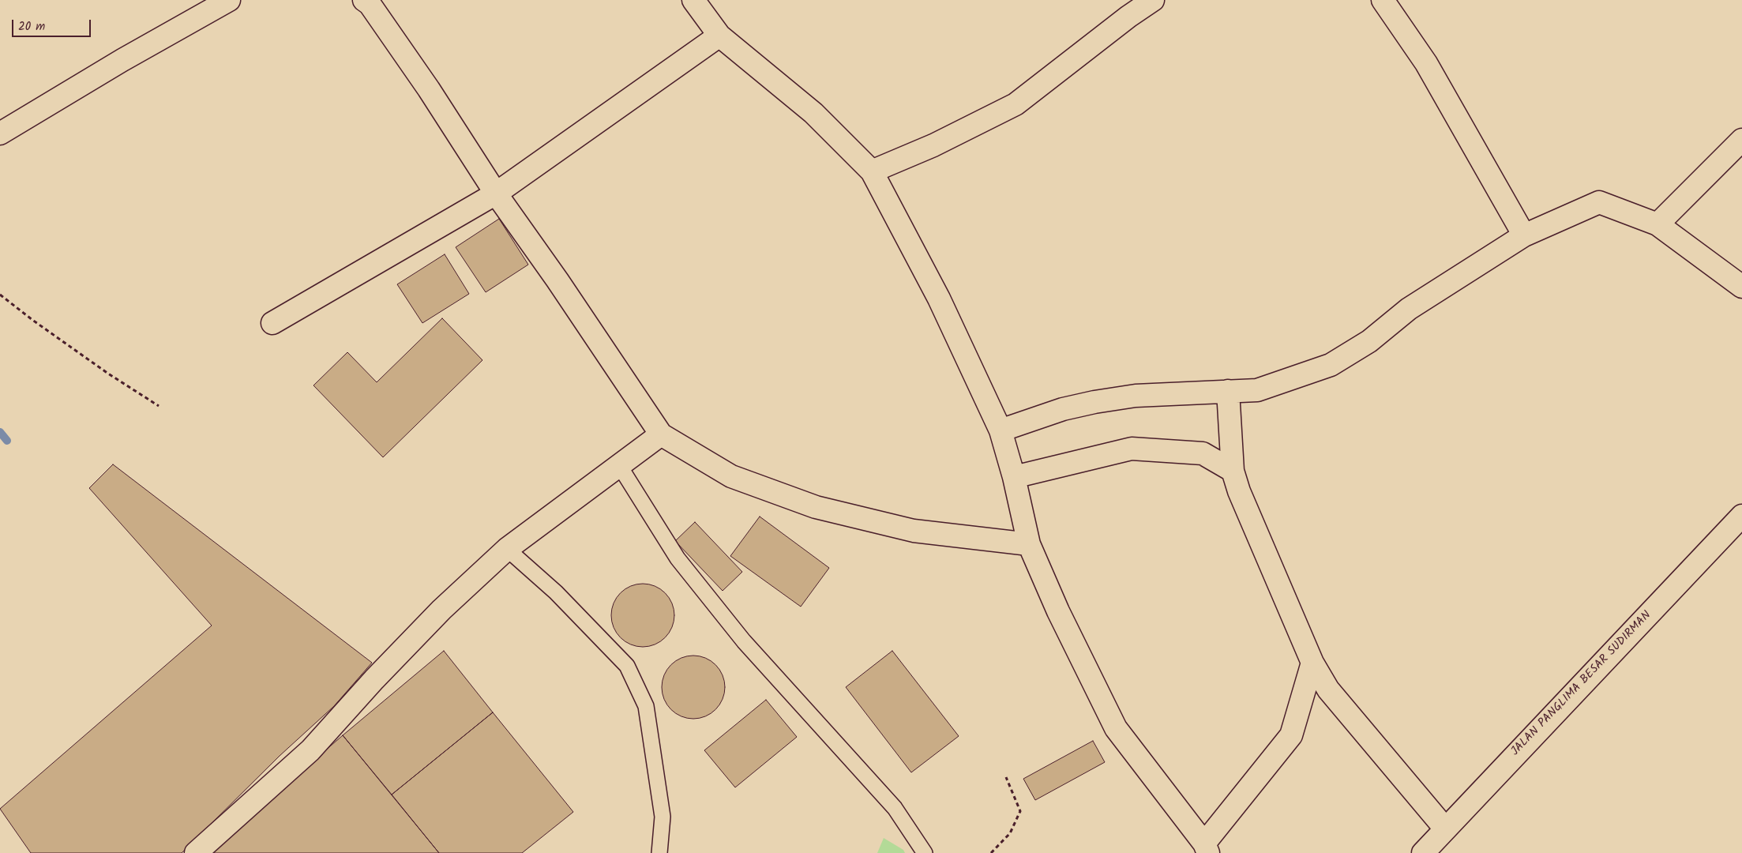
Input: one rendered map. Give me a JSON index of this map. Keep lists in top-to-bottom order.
{
  "streets": {
    "street": ["JALAN PANGLIMA BESAR SUDIRMAN"]
  },
  "scale_bar": "20 m"
}
